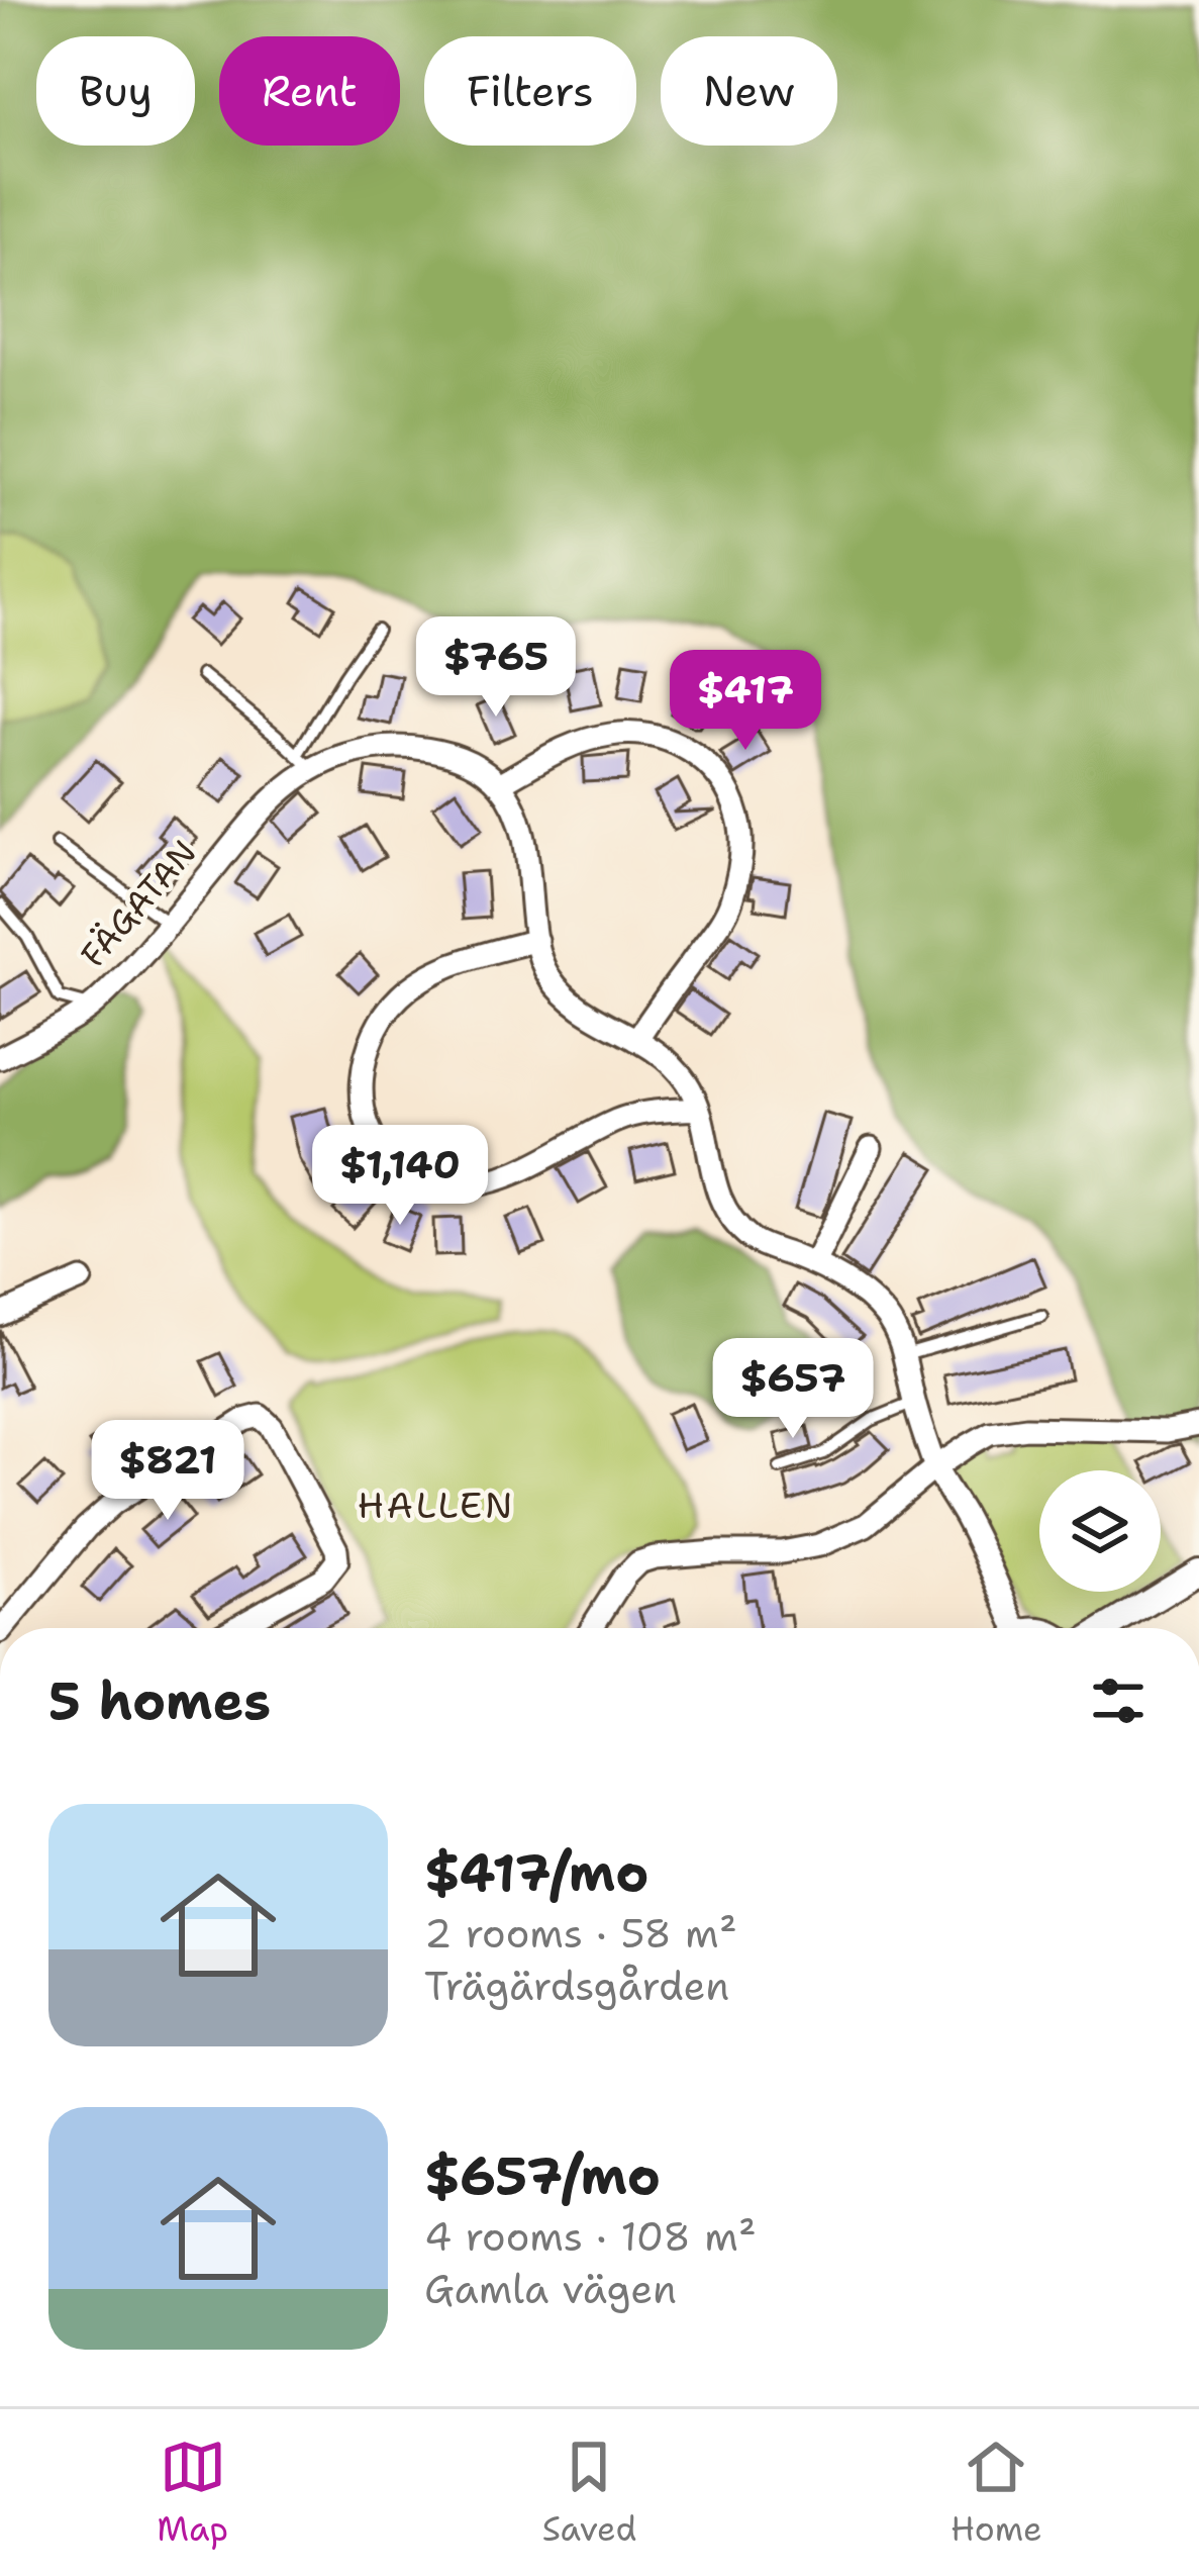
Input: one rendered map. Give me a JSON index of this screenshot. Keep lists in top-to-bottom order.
{
  "streets": {
    "street": ["FÄGATAN"]
  },
  "districts": ["HALLEN"],
  "page": {
    "chip": [
      "Buy",
      "Rent",
      "Filters",
      "New"
    ],
    "price": [
      "$765",
      "$417",
      "$1,140",
      "$657",
      "$821"
    ],
    "heading": "5 homes",
    "list": [
      {
        "name": "$417/mo",
        "note": "2 rooms · 58 m² · Trägärdsgården"
      },
      {
        "name": "$657/mo",
        "note": "4 rooms · 108 m² · Gamla vägen"
      }
    ],
    "tabs": ["Map", "Saved", "Home"]
  }
}
